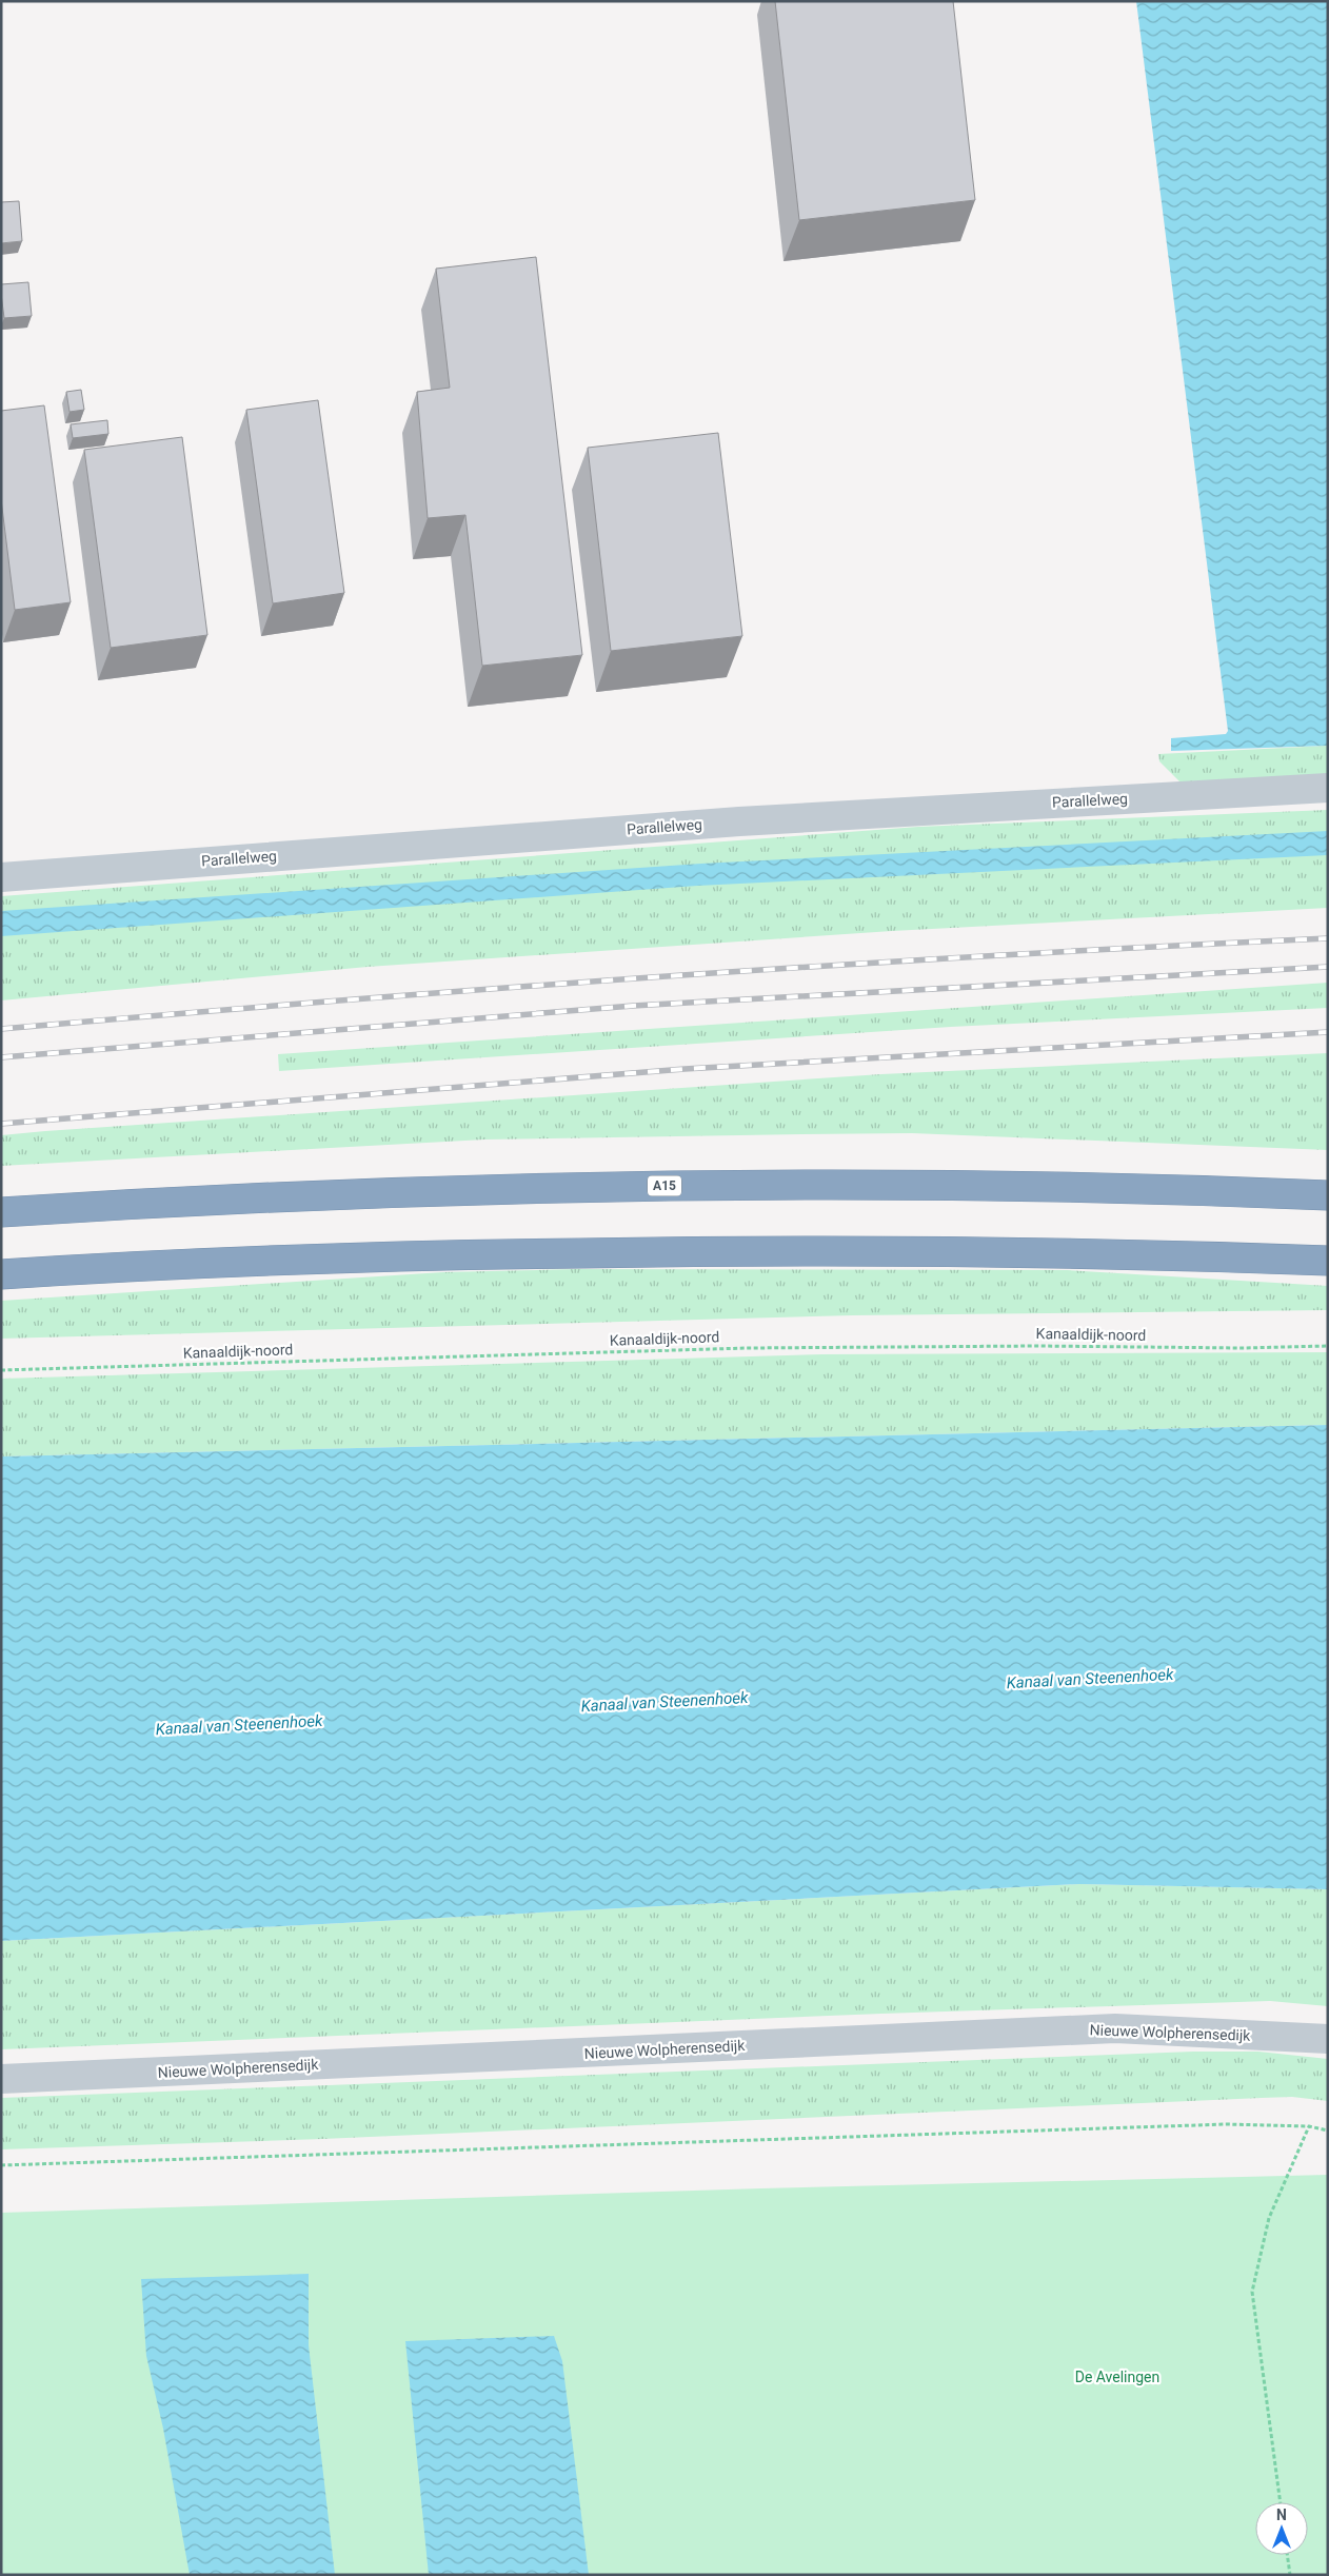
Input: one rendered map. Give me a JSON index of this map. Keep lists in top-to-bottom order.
{
  "streets": {
    "highway": ["A15"],
    "street": ["Parallelweg", "Nieuwe Wolpherensedijk"],
    "path": ["Kanaaldijk-noord"]
  },
  "water": ["Kanaal van Steenenhoek"],
  "parks": ["De Avelingen"],
  "north": "top"
}
